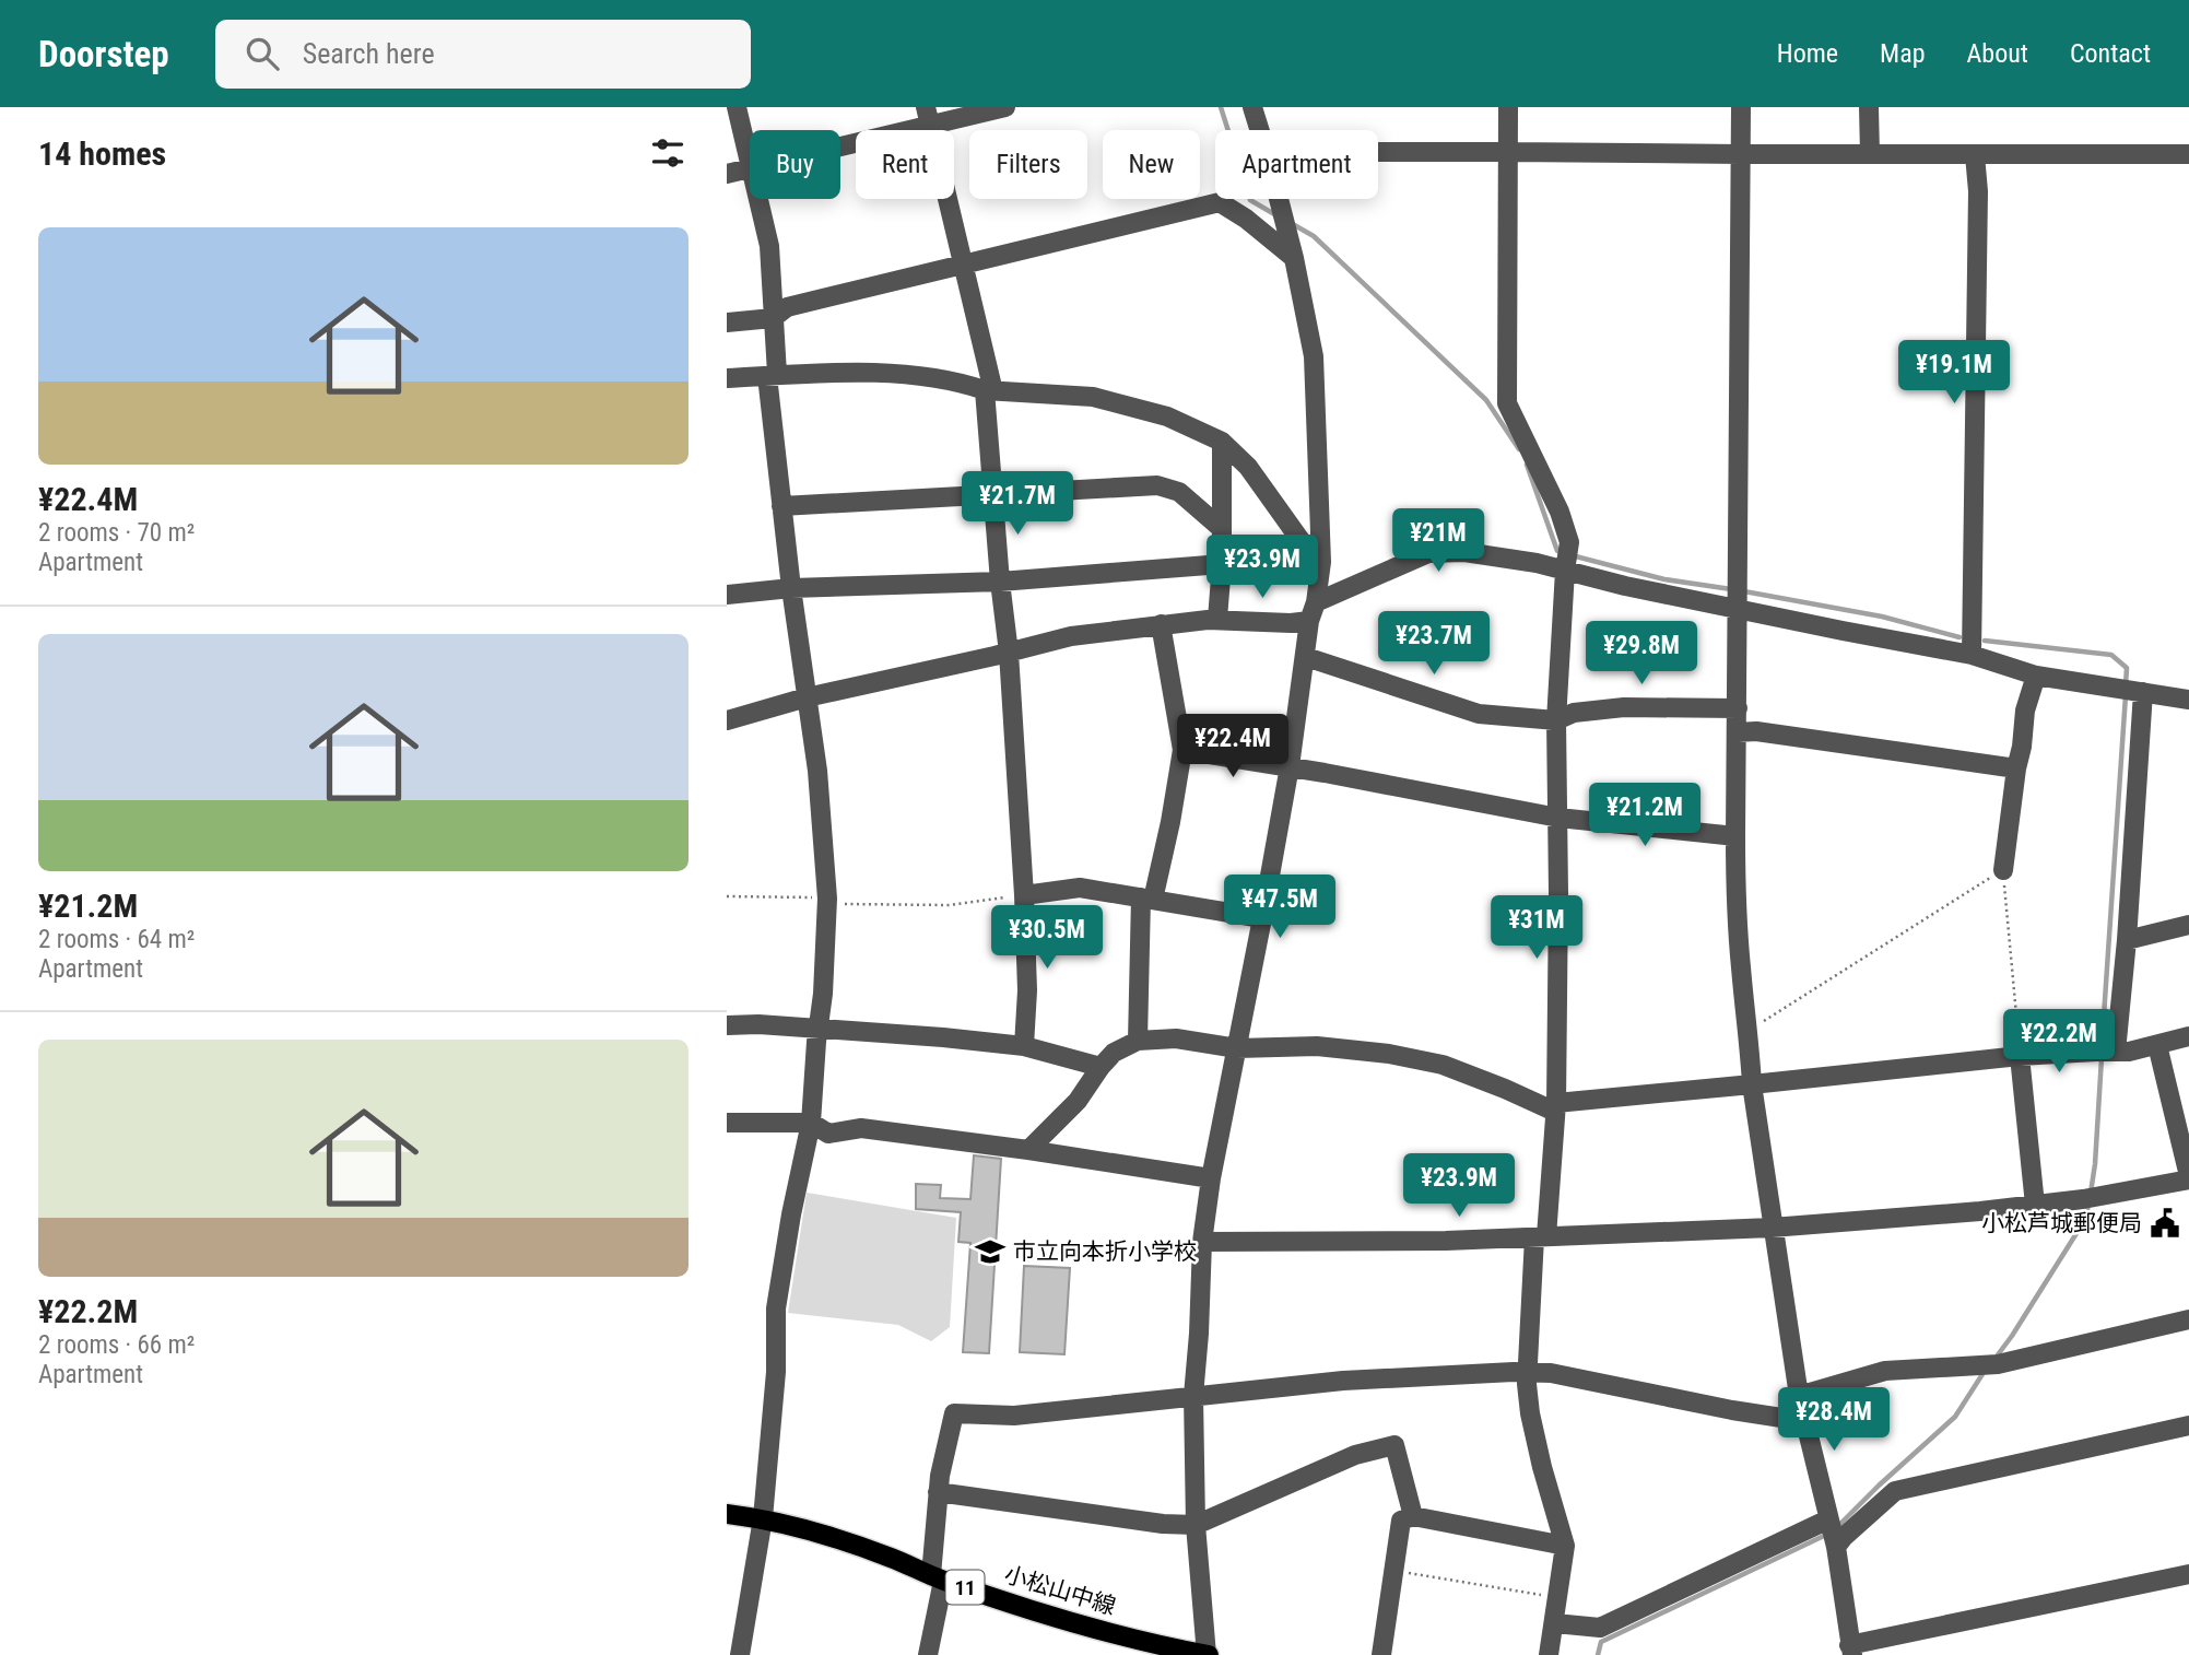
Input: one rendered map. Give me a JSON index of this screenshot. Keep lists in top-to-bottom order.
{
  "streets": {
    "main road": ["11", "小松山中線"]
  },
  "places": {
    "public building": ["小松芦城郵便局"],
    "school or university": ["市立向本折小学校"]
  },
  "page": {
    "header": "Doorstep",
    "search": "Search here",
    "nav": [
      "Home",
      "Map",
      "About",
      "Contact"
    ],
    "heading": "14 homes",
    "chip": [
      "Buy",
      "Rent",
      "Filters",
      "New",
      "Apartment"
    ],
    "list": [
      {
        "name": "¥22.4M",
        "note": "2 rooms · 70 m² · Apartment"
      },
      {
        "name": "¥21.2M",
        "note": "2 rooms · 64 m² · Apartment"
      },
      {
        "name": "¥22.2M",
        "note": "2 rooms · 66 m² · Apartment"
      }
    ],
    "price": [
      "¥19.1M",
      "¥21.7M",
      "¥21M",
      "¥23.9M",
      "¥23.7M",
      "¥29.8M",
      "¥22.4M",
      "¥21.2M",
      "¥47.5M",
      "¥31M",
      "¥30.5M",
      "¥22.2M",
      "¥23.9M",
      "¥28.4M"
    ]
  }
}
